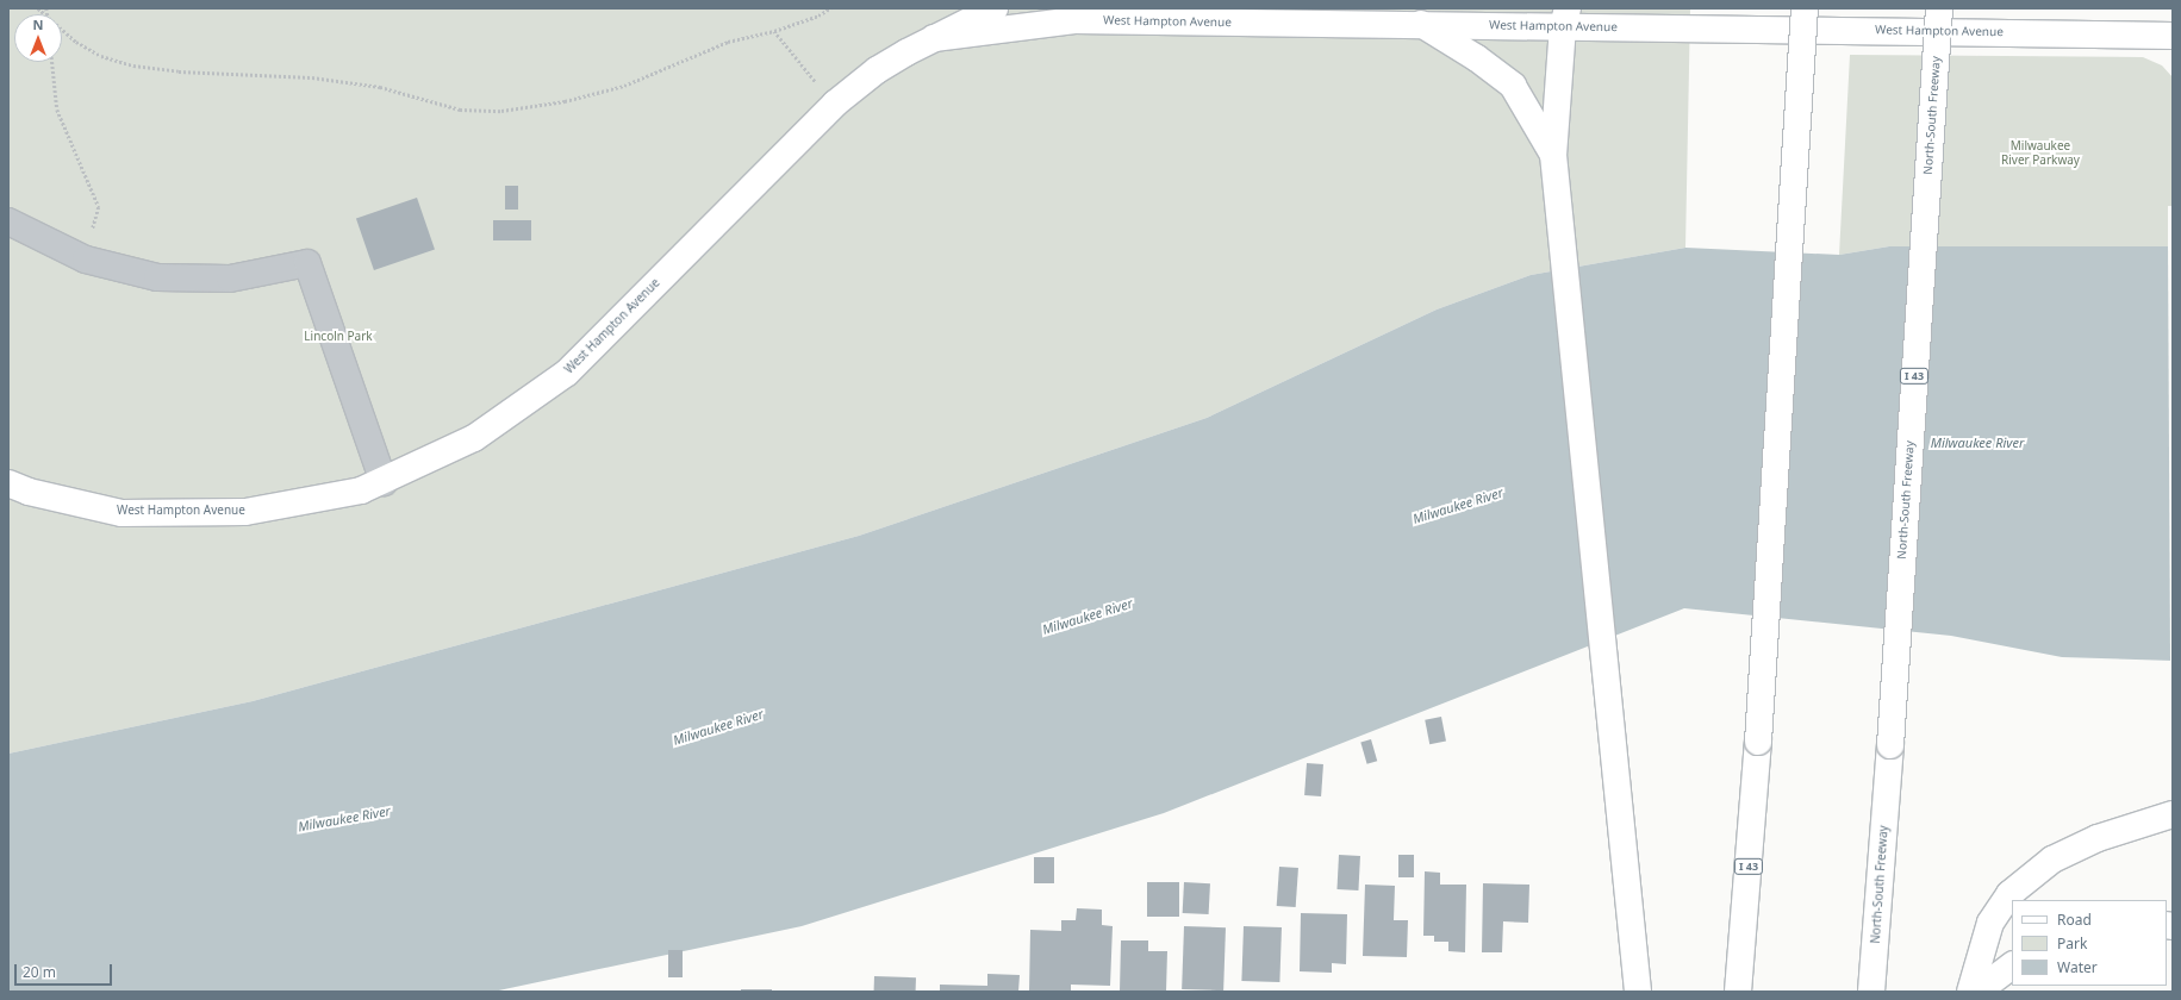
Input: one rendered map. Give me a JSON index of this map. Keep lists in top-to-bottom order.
{
  "streets": {
    "main road": ["West Hampton Avenue", "North-South Freeway", "I 43"]
  },
  "water": ["Milwaukee River"],
  "parks": ["Milwaukee River Parkway", "Lincoln Park"],
  "legend": ["Road", "Park", "Water"],
  "scale_bar": "20 m",
  "north": "top"
}
